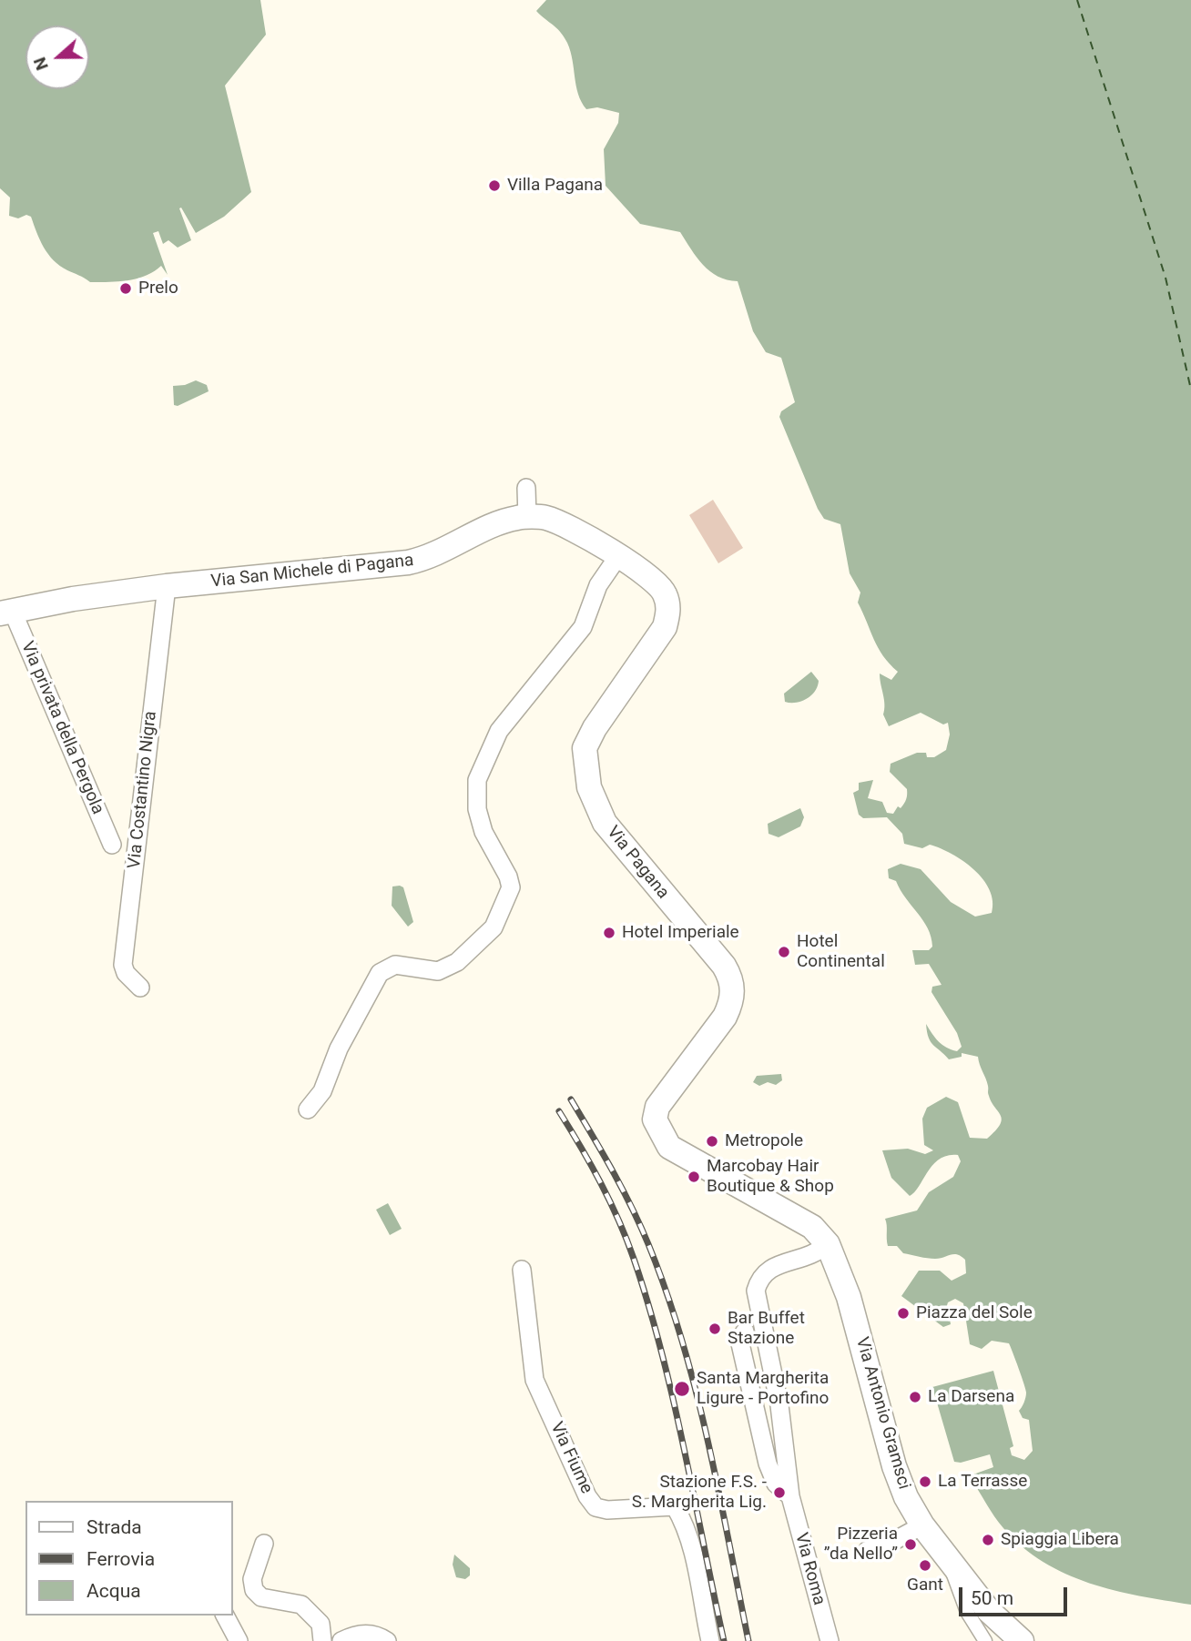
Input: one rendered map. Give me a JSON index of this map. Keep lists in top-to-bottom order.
{
  "streets": {
    "main road": ["Via San Michele di Pagana", "Via Pagana", "Via Antonio Gramsci"],
    "street": [
      "Via privata della Pergola",
      "Via Costantino Nigra",
      "Via Fiume",
      "Via Roma"
    ]
  },
  "crossings": [
    ["Via San Michele di Pagana", "Via privata della Pergola"],
    ["Via San Michele di Pagana", "Via Costantino Nigra"],
    ["Via San Michele di Pagana", "Via Pagana"],
    ["Via Pagana", "Via Antonio Gramsci"],
    ["Via Pagana", "Via Roma"],
    ["Via Antonio Gramsci", "Via Roma"]
  ],
  "places": [
    "Villa Pagana",
    "Prelo",
    "Hotel Imperiale",
    "Hotel Continental",
    "Metropole",
    "Marcobay Hair Boutique & Shop",
    "Piazza del Sole",
    "Bar Buffet Stazione",
    "Santa Margherita Ligure - Portofino",
    "La Darsena",
    "La Terrasse",
    "Stazione F.S. - S. Margherita Lig.",
    "Spiaggia Libera",
    "Pizzeria ”da Nello”",
    "Gant"
  ],
  "legend": ["Strada", "Ferrovia", "Acqua"],
  "scale_bar": "50 m",
  "north": "left"
}
